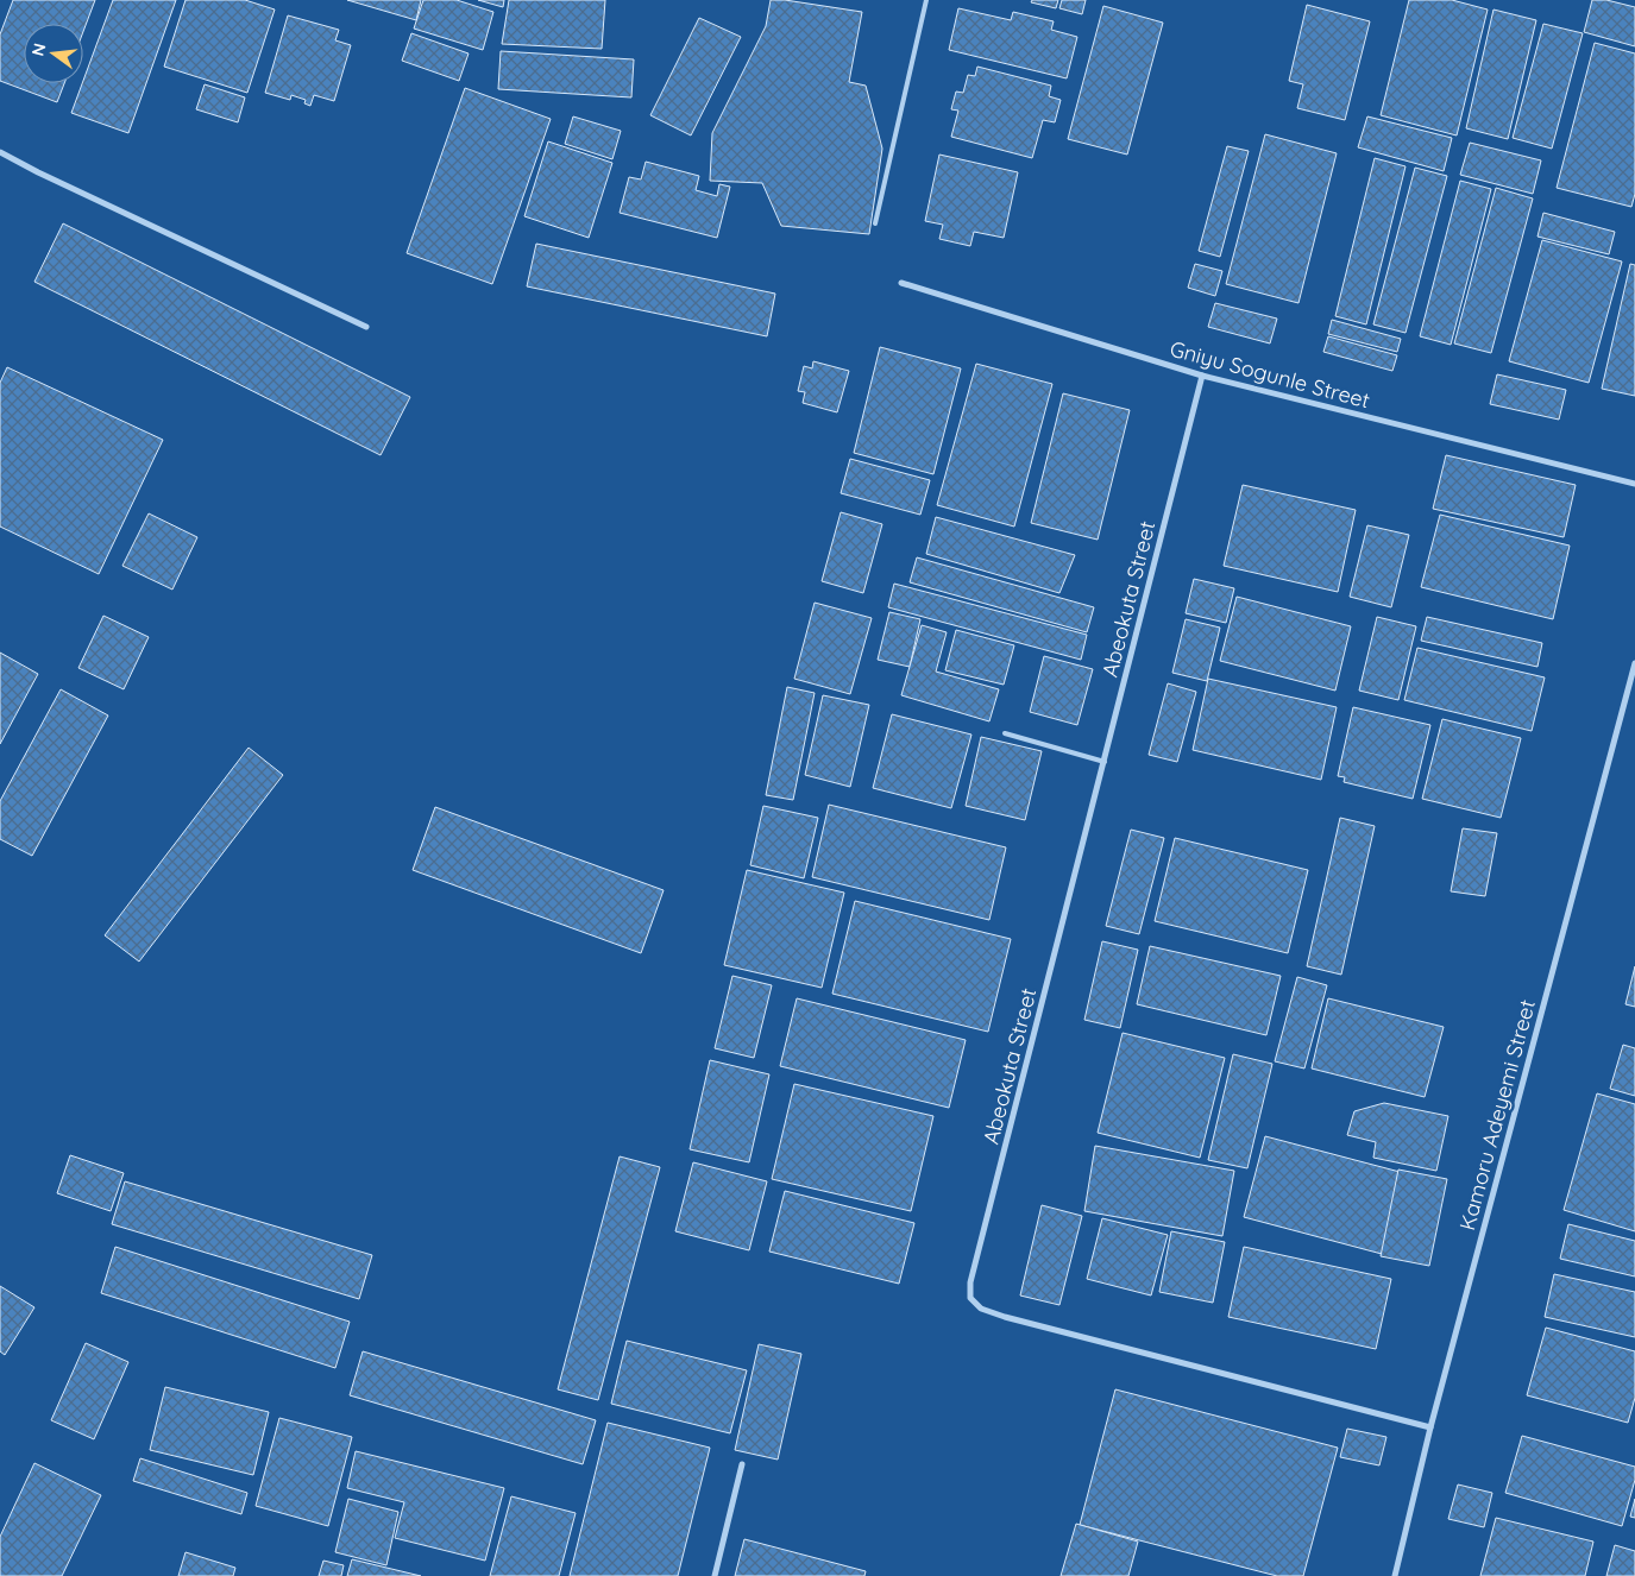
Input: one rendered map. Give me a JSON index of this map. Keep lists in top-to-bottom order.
{
  "streets": {
    "street": ["Gniyu Sogunle Street", "Abeokuta Street", "Kamoru Adeyemi Street"]
  },
  "crossings": [
    ["Gniyu Sogunle Street", "Abeokuta Street"],
    ["Abeokuta Street", "Kamoru Adeyemi Street"]
  ],
  "north": "left"
}
